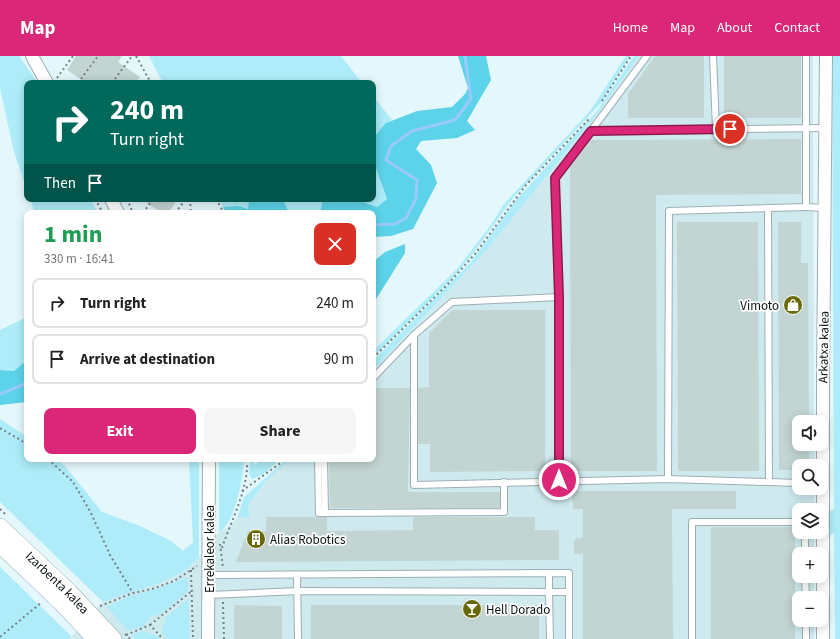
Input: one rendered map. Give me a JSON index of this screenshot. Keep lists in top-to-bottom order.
{
  "streets": {
    "main road": ["Izarbenta kalea"],
    "street": ["Arkatxa kalea", "Errekaleor kalea"]
  },
  "places": {
    "shop": ["Vimoto"],
    "building": ["Alias Robotics"],
    "bar": ["Hell Dorado"]
  },
  "page": {
    "header": "Map",
    "nav": [
      "Home",
      "Map",
      "About",
      "Contact"
    ],
    "turn": ["240 m", "Turn right"],
    "then": "Then",
    "heading": ["1 min", "330 m · 16:41"],
    "list": [
      {
        "name": "Turn right",
        "value": "240 m"
      },
      {
        "name": "Arrive at destination",
        "value": "90 m"
      }
    ],
    "buttons": ["Exit", "Share"],
    "map_buttons": ["+", "−"]
  }
}
